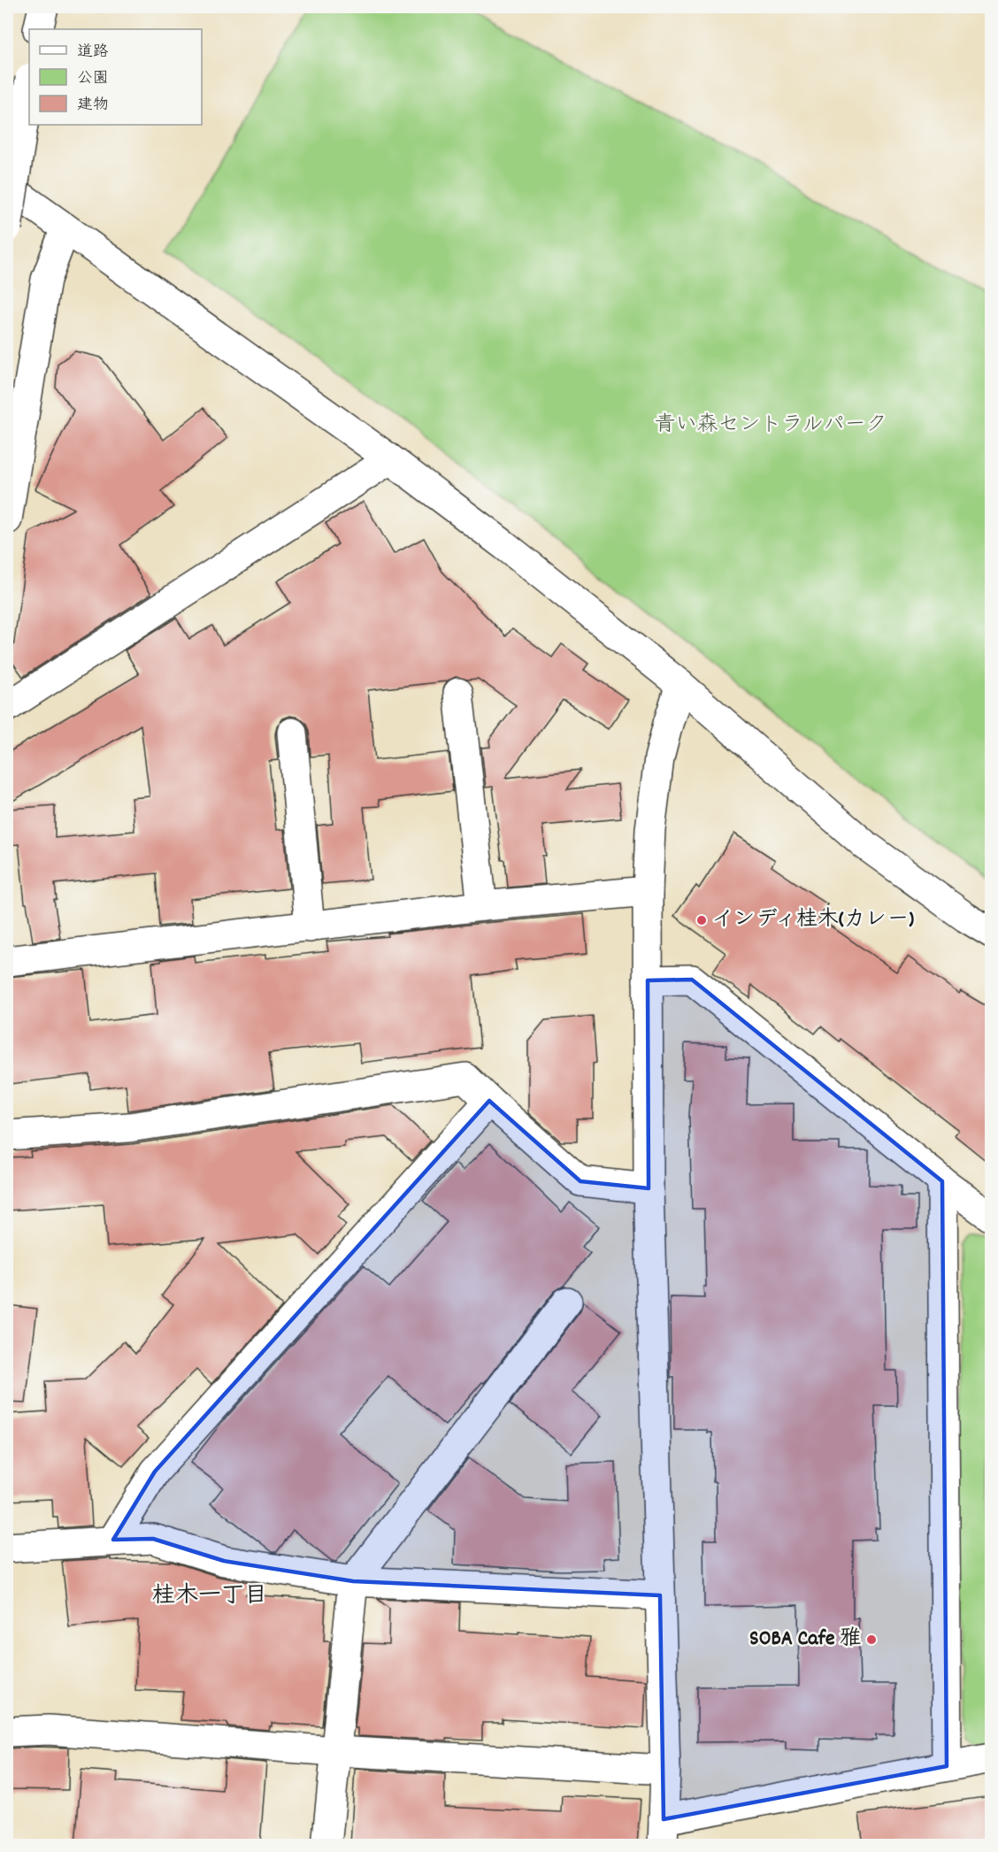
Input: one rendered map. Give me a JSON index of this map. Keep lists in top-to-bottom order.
{
  "districts": ["桂木一丁目"],
  "parks": ["青い森セントラルパーク"],
  "places": ["インディ桂木(カレー)", "SOBA Cafe 雅"],
  "legend": ["道路", "公園", "建物"]
}
